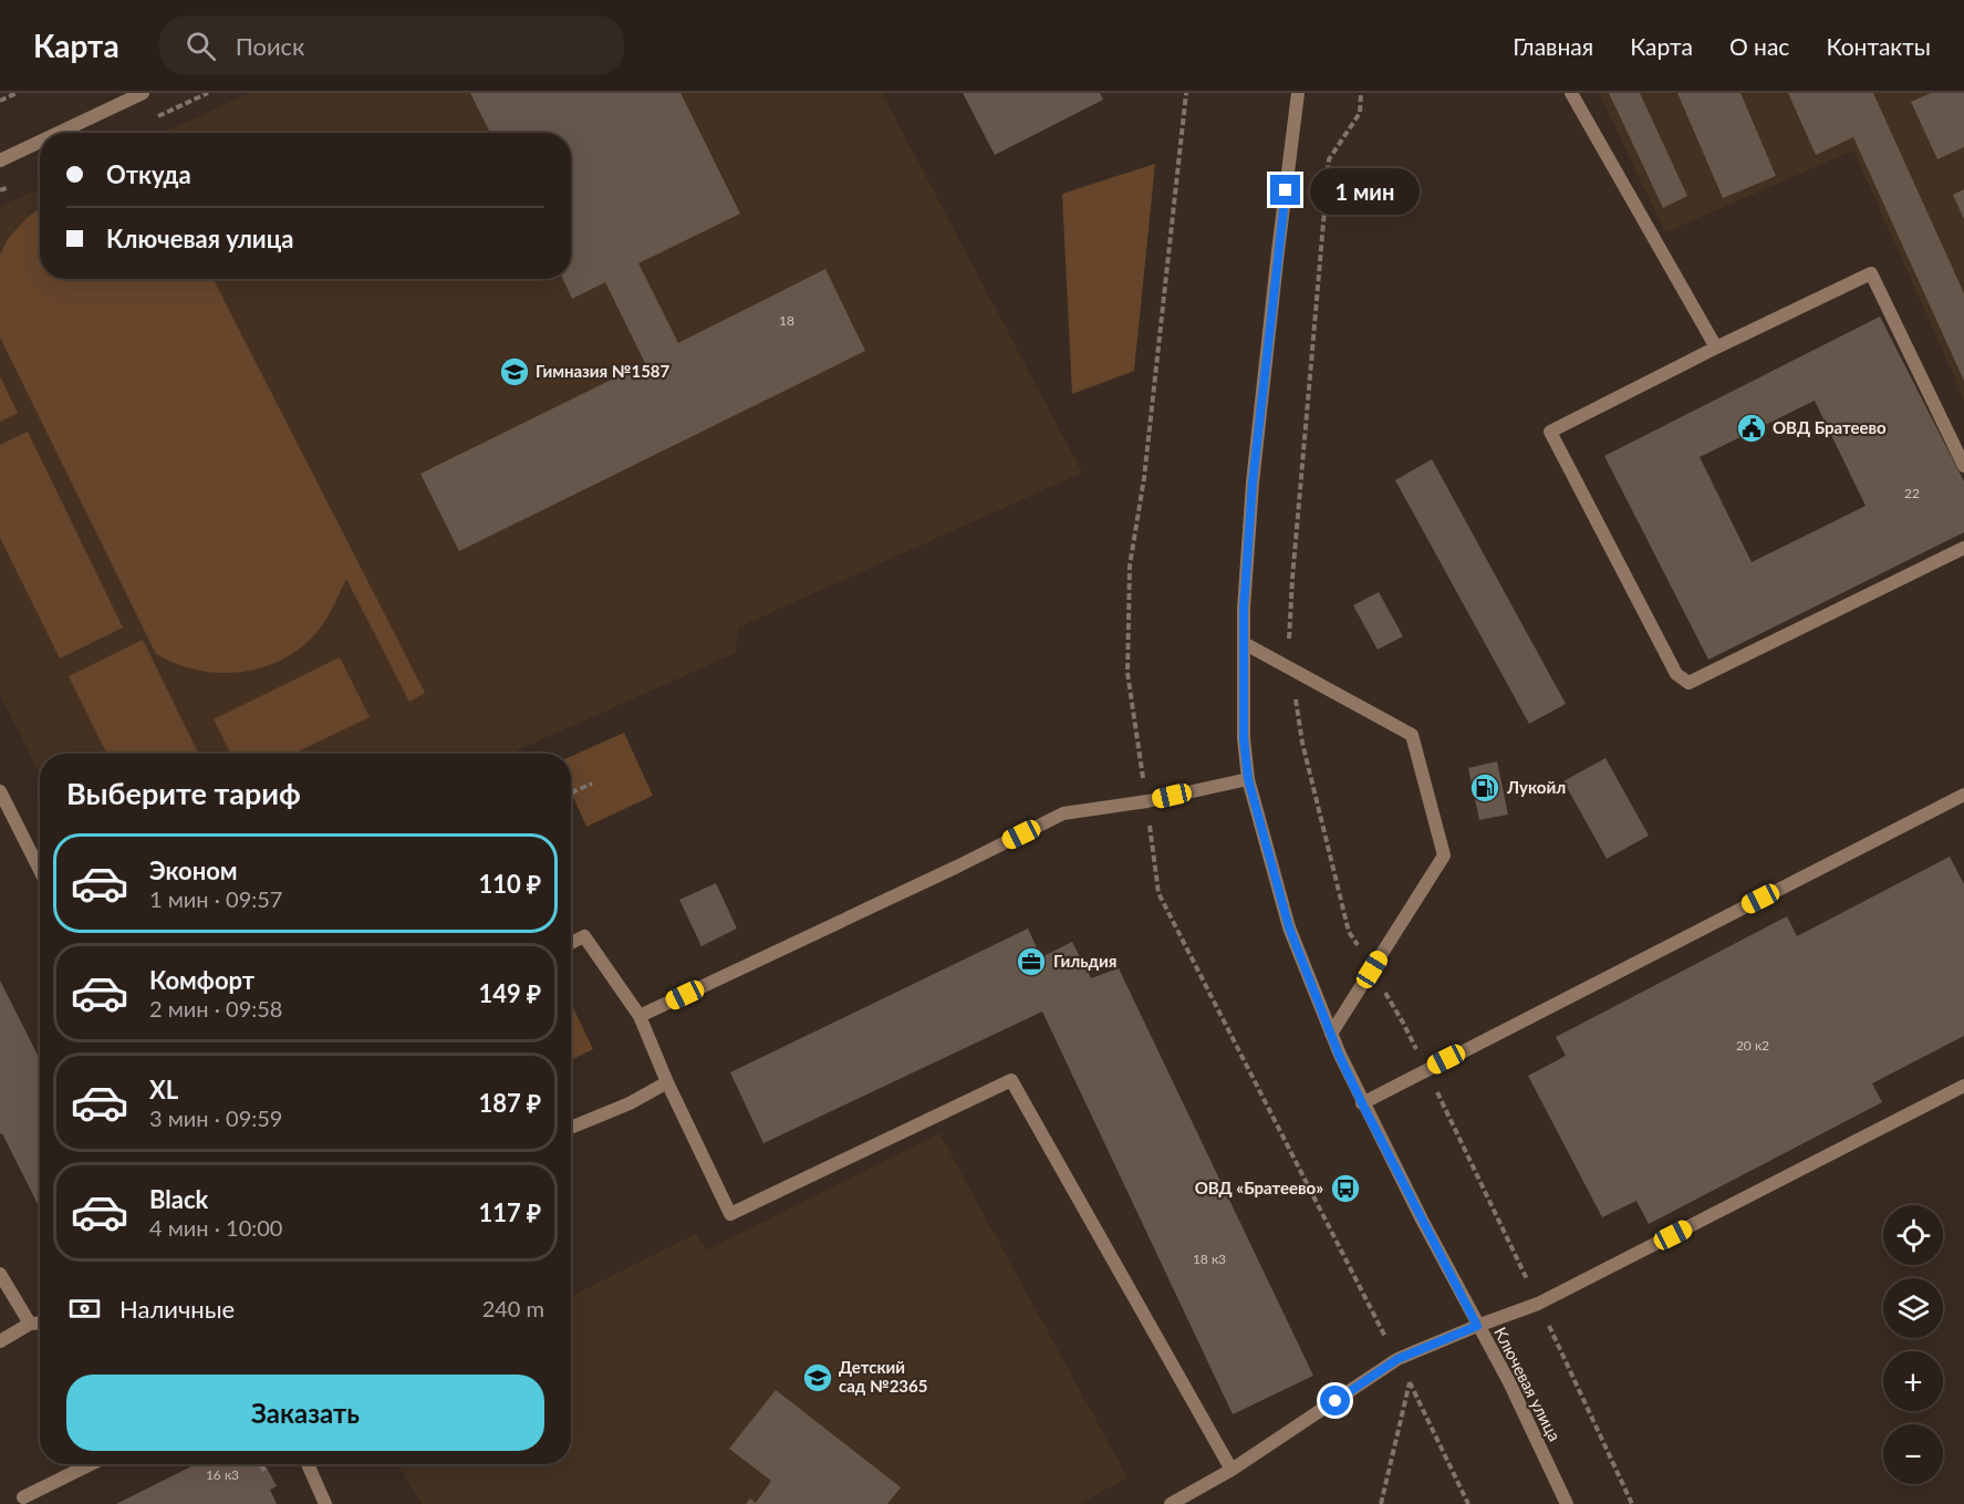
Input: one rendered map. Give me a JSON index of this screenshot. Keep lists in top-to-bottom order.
{
  "streets": {
    "street": ["Ключевая улица"]
  },
  "places": {
    "school or university": ["Гимназия №1587", "Детский сад №2365"],
    "public building": ["ОВД Братеево"],
    "fuel station": ["Лукойл"],
    "office": ["Гильдия"],
    "bus stop": ["ОВД «Братеево»"]
  },
  "house_numbers": [
    "18",
    "22",
    "20 к2",
    "18 к3",
    "16 к3"
  ],
  "page": {
    "header": "Карта",
    "search": "Поиск",
    "nav": [
      "Главная",
      "Карта",
      "О нас",
      "Контакты"
    ],
    "banner": ["Откуда", "Ключевая улица"],
    "bubble": "1 мин",
    "heading": "Выберите тариф",
    "list": [
      {
        "name": "Эконом",
        "note": "1 мин · 09:57",
        "value": "110 ₽"
      },
      {
        "name": "Комфорт",
        "note": "2 мин · 09:58",
        "value": "149 ₽"
      },
      {
        "name": "XL",
        "note": "3 мин · 09:59",
        "value": "187 ₽"
      },
      {
        "name": "Black",
        "note": "4 мин · 10:00",
        "value": "117 ₽"
      }
    ],
    "map_buttons": ["+", "−"],
    "pay": ["Наличные", "240 m"],
    "buttons": "Заказать"
  }
}
